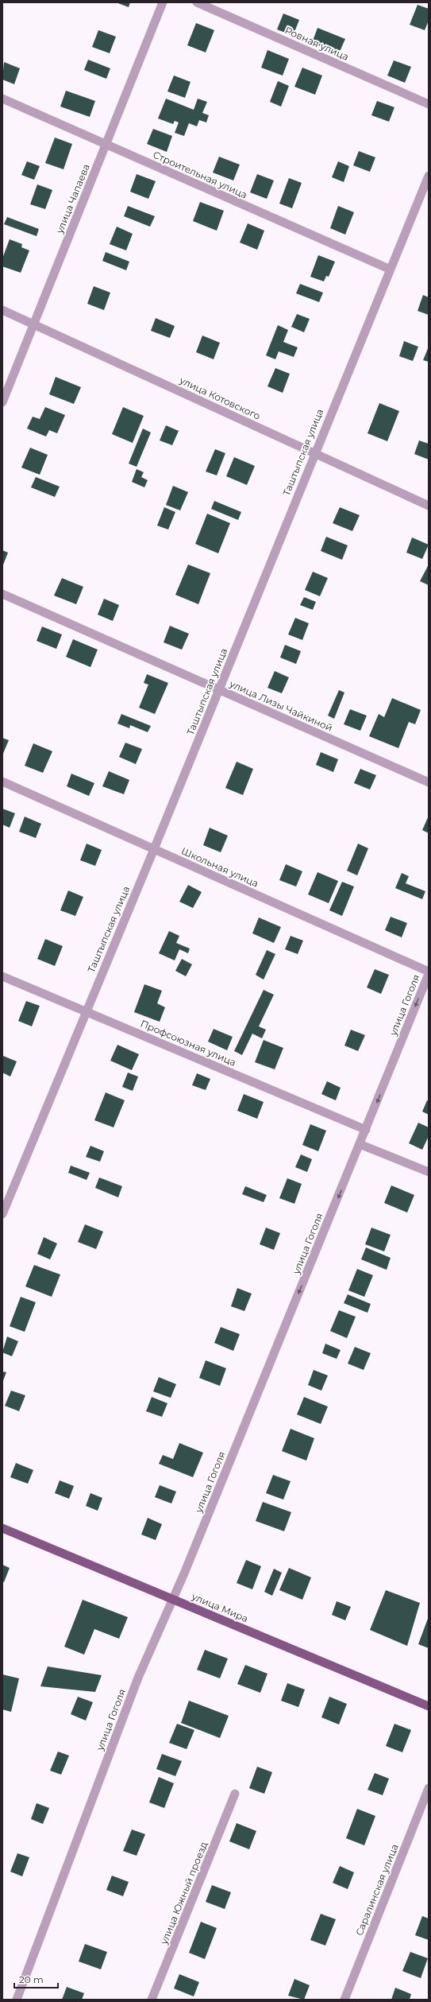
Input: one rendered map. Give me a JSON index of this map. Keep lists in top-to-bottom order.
{
  "streets": {
    "main road": ["улица Мира"],
    "street": [
      "Ровная улица",
      "Строительная улица",
      "улица Чапаева",
      "улица Котовского",
      "Таштыпская улица",
      "улица Лизы Чайкиной",
      "Школьная улица",
      "улица Гоголя",
      "Профсоюзная улица",
      "Саралинская улица",
      "улица Южный проезд"
    ]
  },
  "crossings": [
    ["Строительная улица", "улица Чапаева"],
    ["Строительная улица", "Таштыпская улица"],
    ["улица Чапаева", "улица Котовского"],
    ["улица Котовского", "Таштыпская улица"],
    ["Таштыпская улица", "улица Лизы Чайкиной"],
    ["Таштыпская улица", "Школьная улица"],
    ["Таштыпская улица", "Профсоюзная улица"],
    ["Школьная улица", "улица Гоголя"],
    ["улица Гоголя", "Профсоюзная улица"],
    ["улица Гоголя", "улица Мира"]
  ],
  "one_way": ["улица Гоголя"],
  "scale_bar": "20 m"
}
